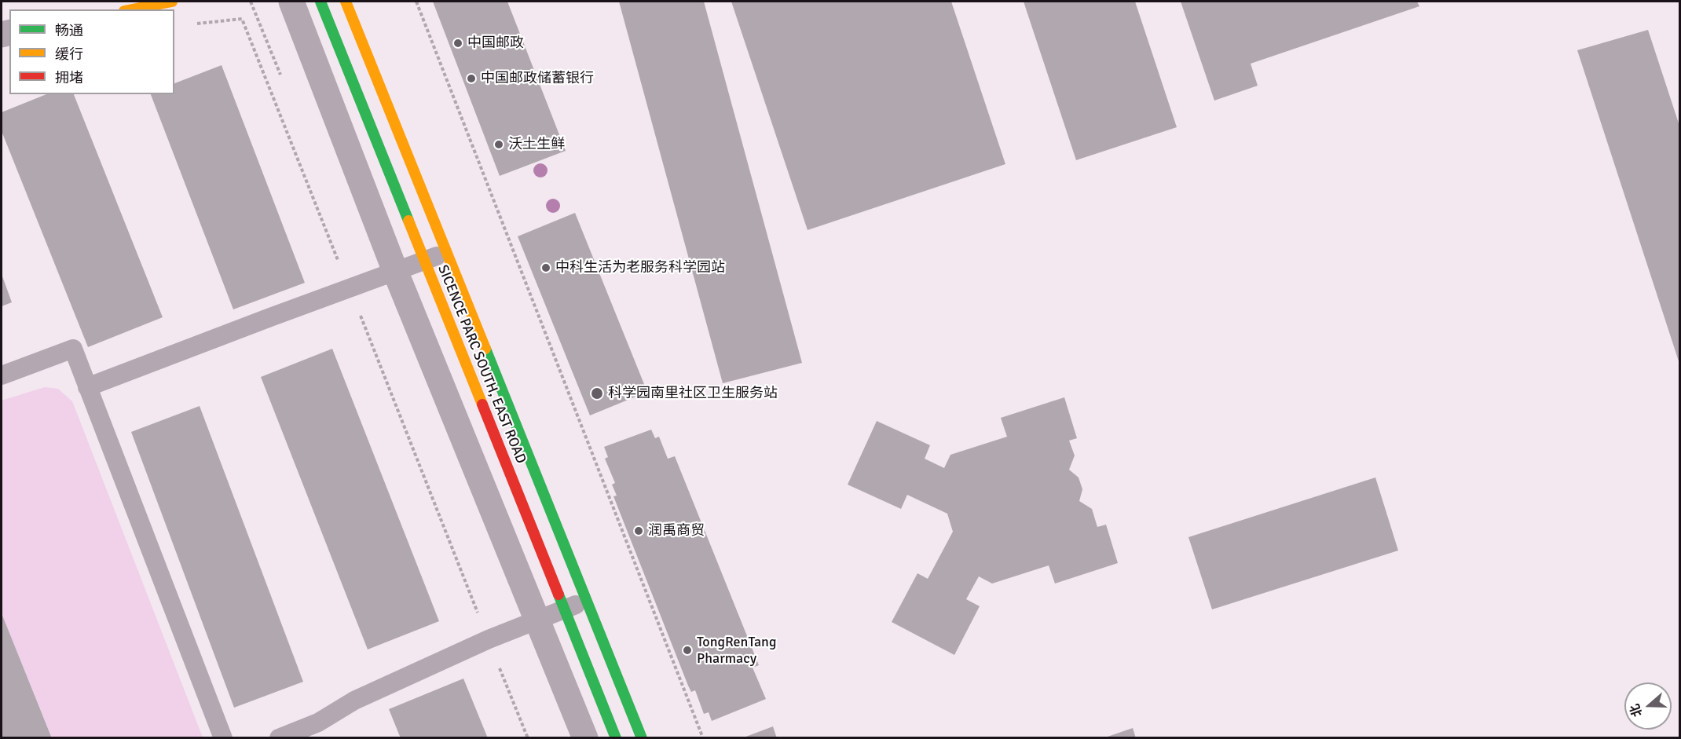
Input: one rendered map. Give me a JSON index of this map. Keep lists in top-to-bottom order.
{
  "streets": {
    "street": ["SICENCE PARC SOUTH, EAST ROAD"]
  },
  "places": [
    "中国邮政",
    "中国邮政储蓄银行",
    "沃土生鲜",
    "中科生活为老服务科学园站",
    "科学园南里社区卫生服务站",
    "润禹商贸",
    "TongRenTang Pharmacy"
  ],
  "legend": ["畅通", "缓行", "拥堵"],
  "north": "left"
}
